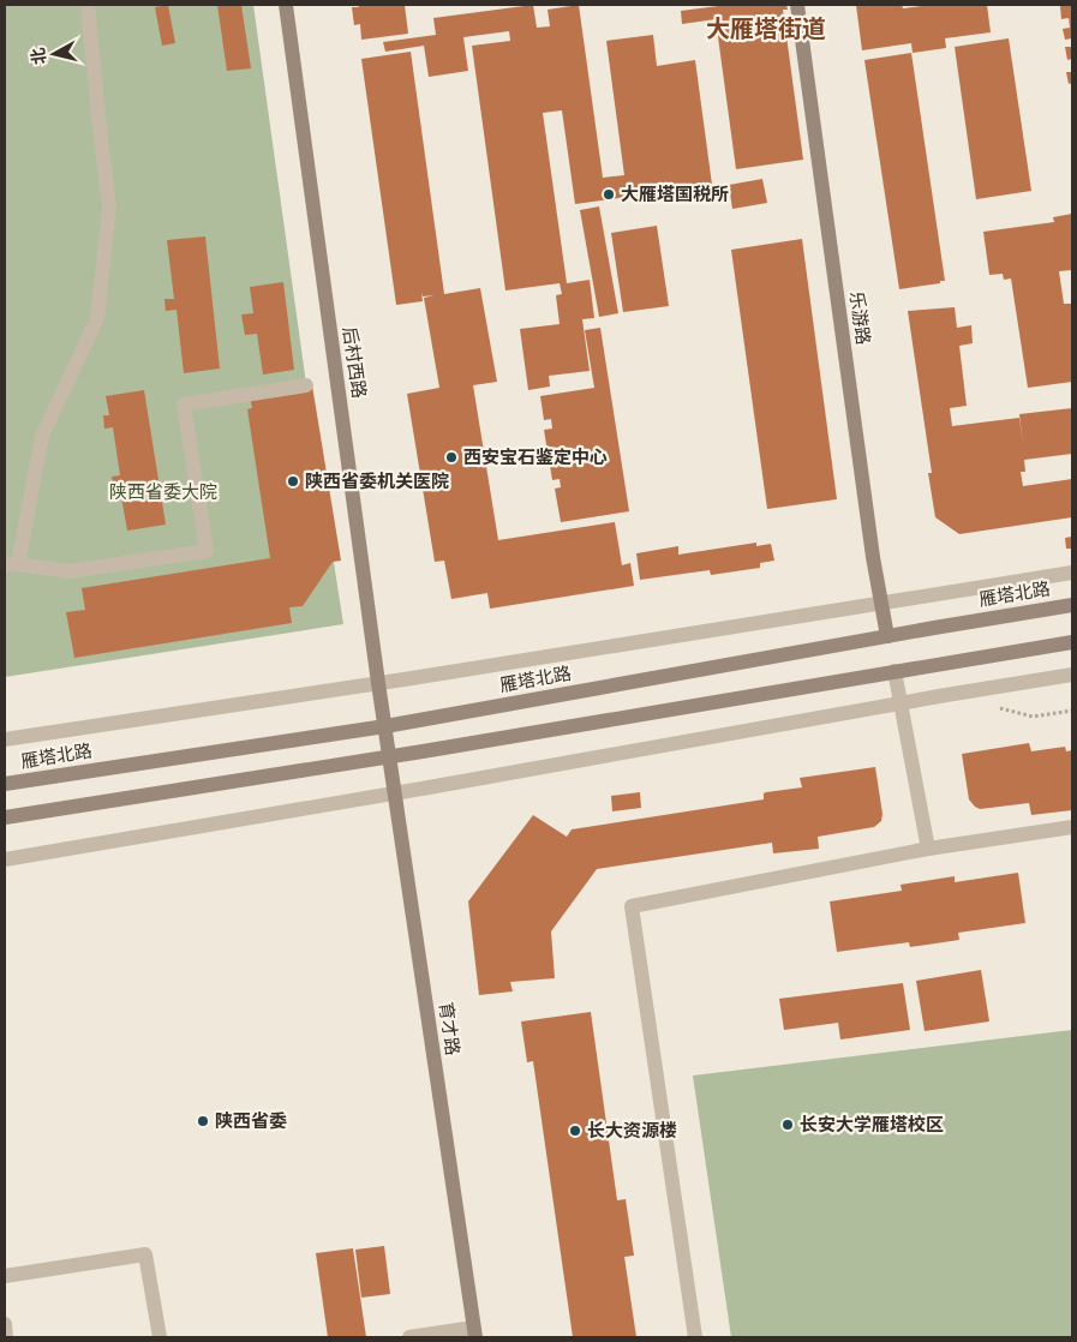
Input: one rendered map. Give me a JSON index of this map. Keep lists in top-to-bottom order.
{
  "streets": {
    "main road": [
      "乐游路",
      "后村西路",
      "雁塔北路",
      "育才路"
    ]
  },
  "crossings": [
    ["乐游路", "雁塔北路"],
    ["后村西路", "雁塔北路"],
    ["后村西路", "育才路"],
    ["雁塔北路", "育才路"]
  ],
  "districts": ["大雁塔街道"],
  "parks": ["陕西省委大院"],
  "places": [
    "大雁塔国税所",
    "西安宝石鉴定中心",
    "陕西省委机关医院",
    "陕西省委",
    "长安大学雁塔校区",
    "长大资源楼"
  ],
  "north": "left"
}
